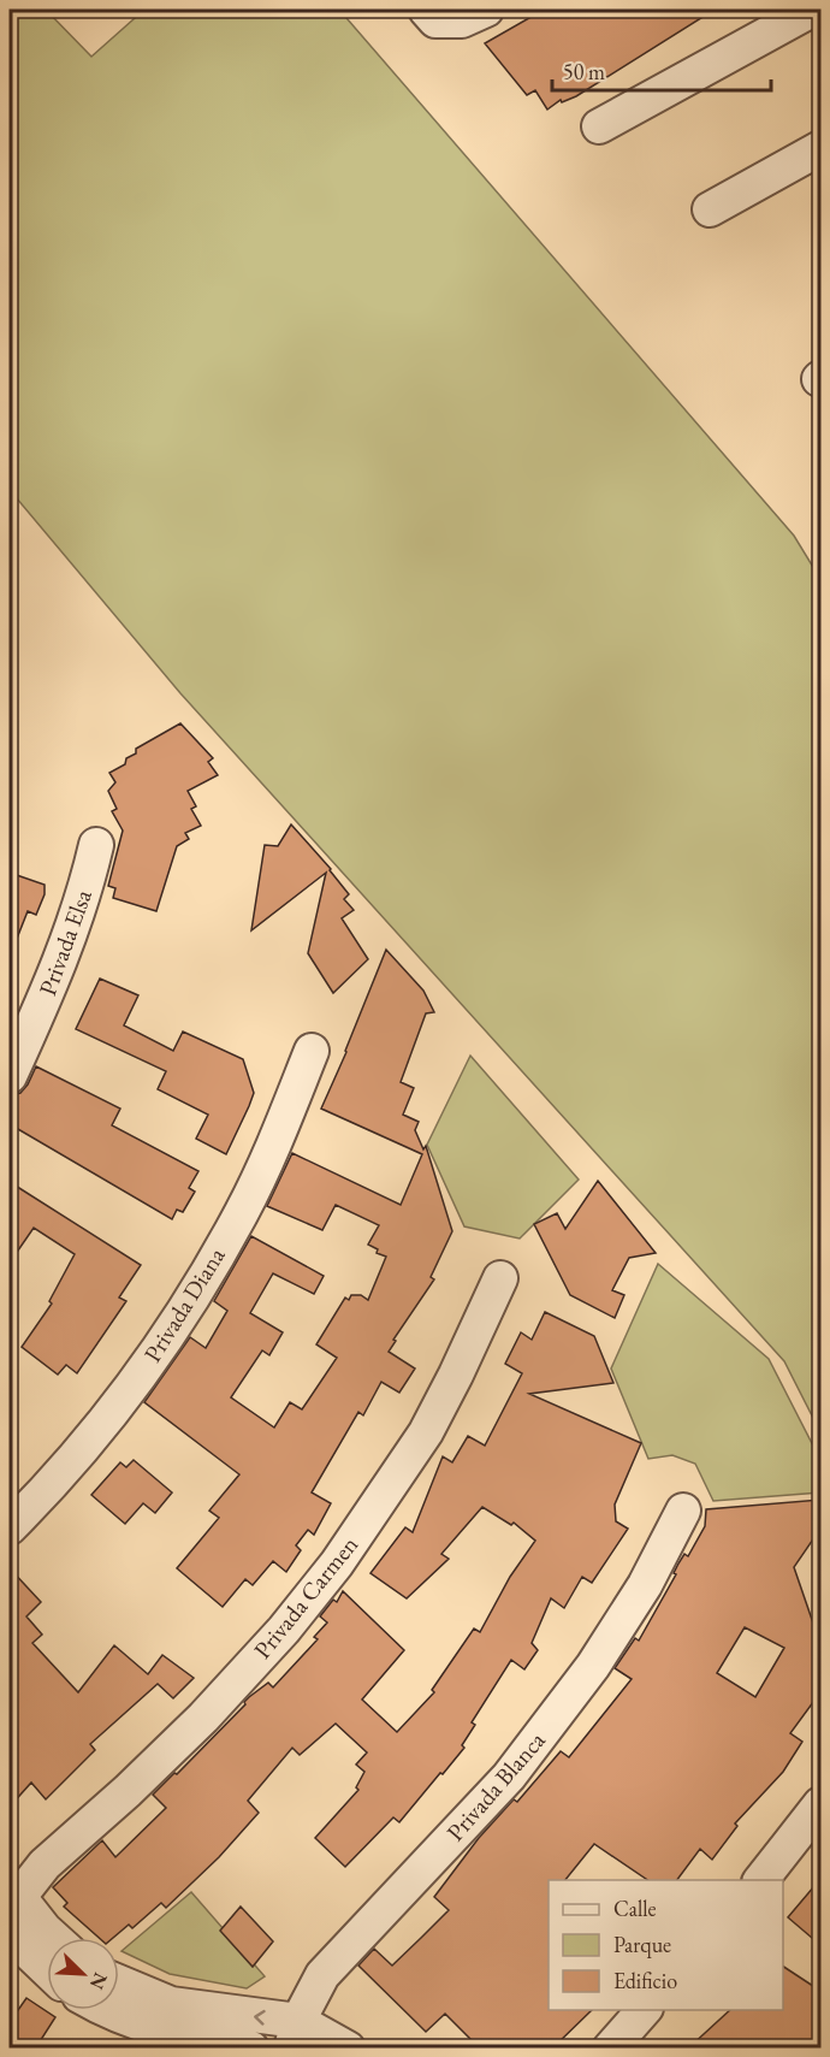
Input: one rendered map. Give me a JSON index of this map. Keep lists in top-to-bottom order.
{
  "streets": {
    "street": [
      "Privada Elsa",
      "Privada Diana",
      "Privada Carmen",
      "Privada Blanca"
    ]
  },
  "legend": ["Calle", "Parque", "Edificio"],
  "scale_bar": "50 m",
  "north": "bottom right"
}
